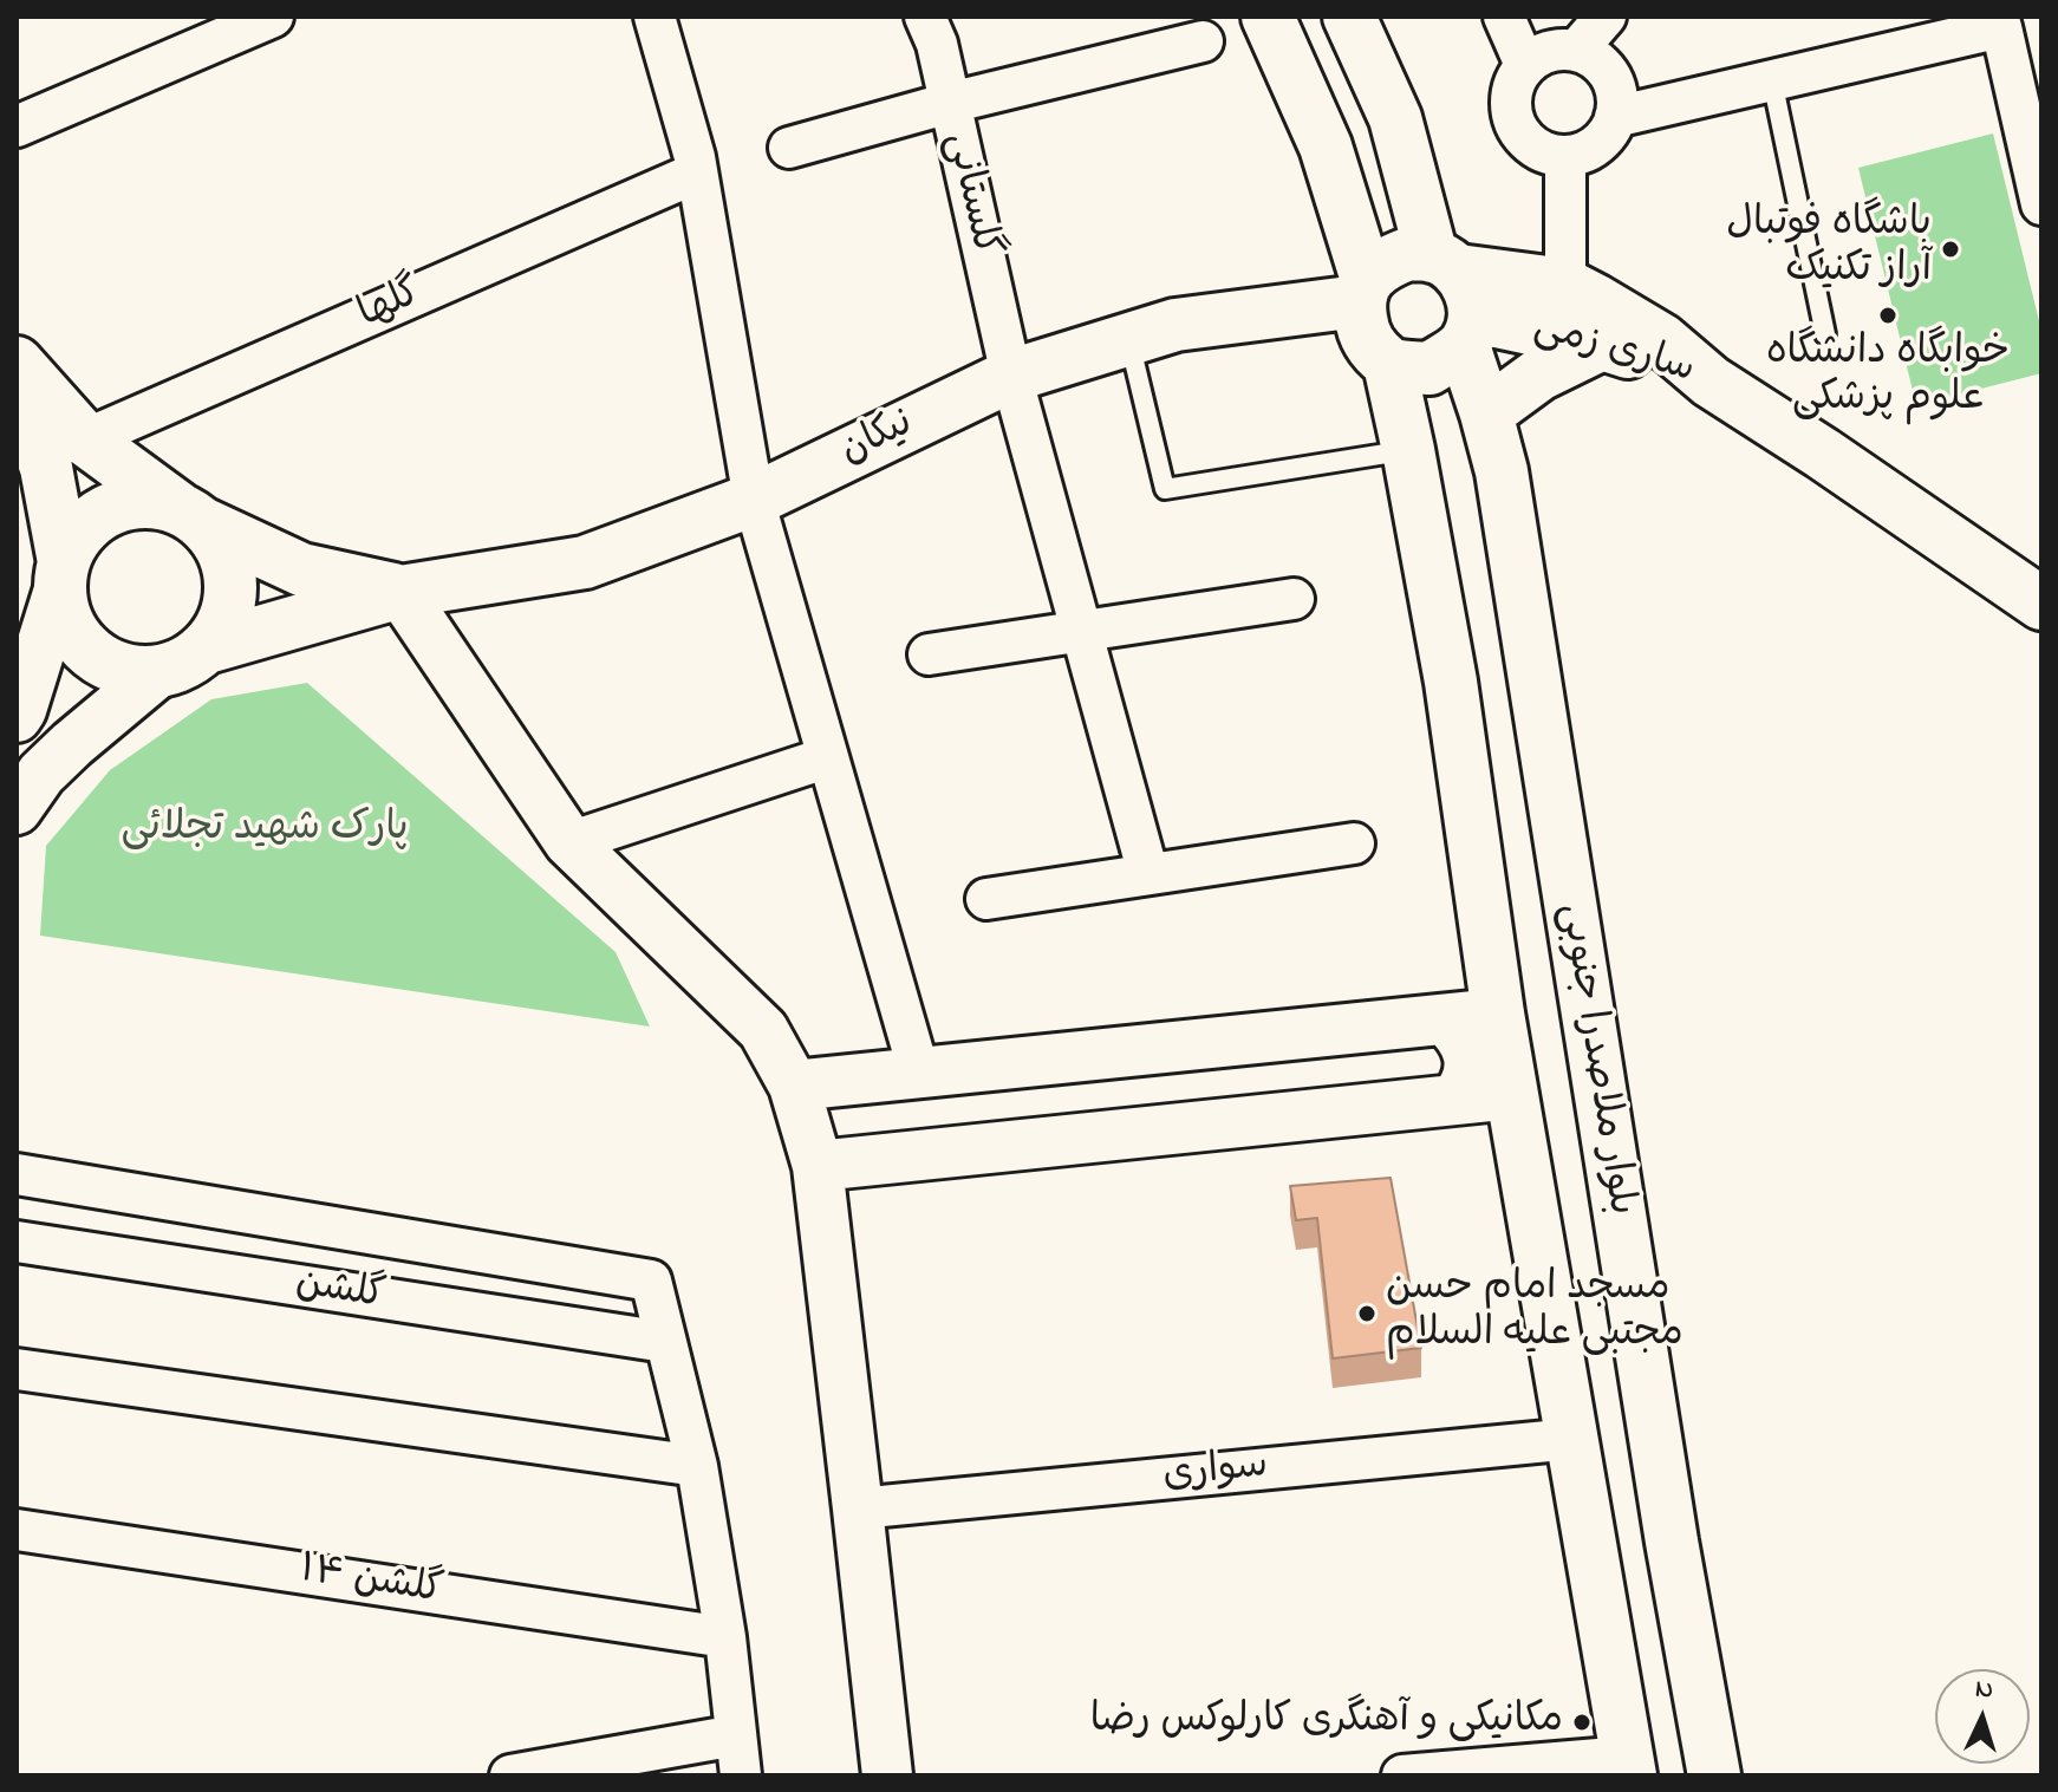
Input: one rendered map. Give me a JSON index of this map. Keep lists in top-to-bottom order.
{
  "streets": {
    "main road": ["ساری زمی", "نیکان", "بلوار ملاصدرا جنوبی"],
    "street": [
      "گلستانی",
      "گلها",
      "گلشن",
      "سواری",
      "گلشن ۱۴"
    ]
  },
  "crossings": [
    ["گلستانی", "نیکان"],
    ["ساری زمی", "نیکان"],
    ["ساری زمی", "بلوار ملاصدرا جنوبی"],
    ["نیکان", "بلوار ملاصدرا جنوبی"]
  ],
  "parks": ["پارک شهید تجلائی"],
  "places": [
    "باشگاه فوتبال آراز تکنیک",
    "خوابگاه دانشگاه علوم پزشکی",
    "مسجد امام حسن مجتبی علیه السلام",
    "مکانیکی و آهنگری کارلوکس رضا"
  ],
  "north": "top"
}
